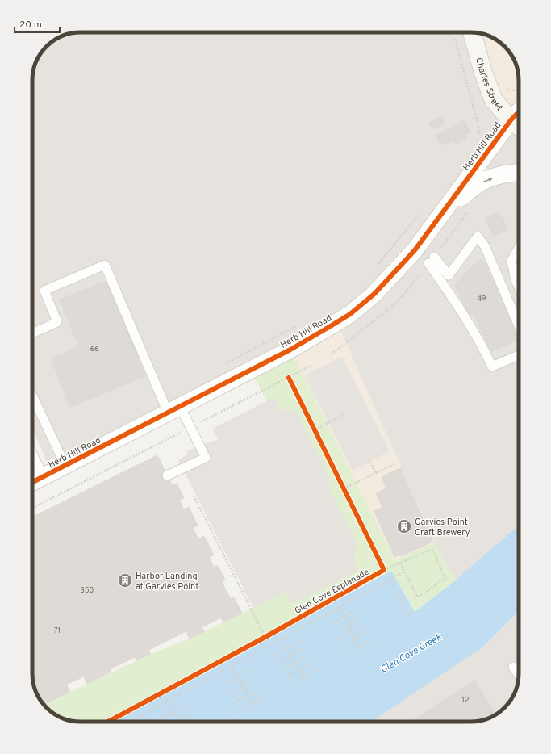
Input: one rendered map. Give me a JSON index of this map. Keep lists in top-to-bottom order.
{
  "streets": {
    "street": ["Charles Street", "Herb Hill Road"],
    "cycle path": ["Glen Cove Esplanade"]
  },
  "crossings": [
    ["Charles Street", "Herb Hill Road"]
  ],
  "water": ["Glen Cove Creek"],
  "places": {
    "building": ["Garvies Point Craft Brewery", "Harbor Landing at Garvies Point"]
  },
  "house_numbers": [
    "49",
    "66",
    "350",
    "71",
    "12"
  ],
  "scale_bar": "20 m"
}
